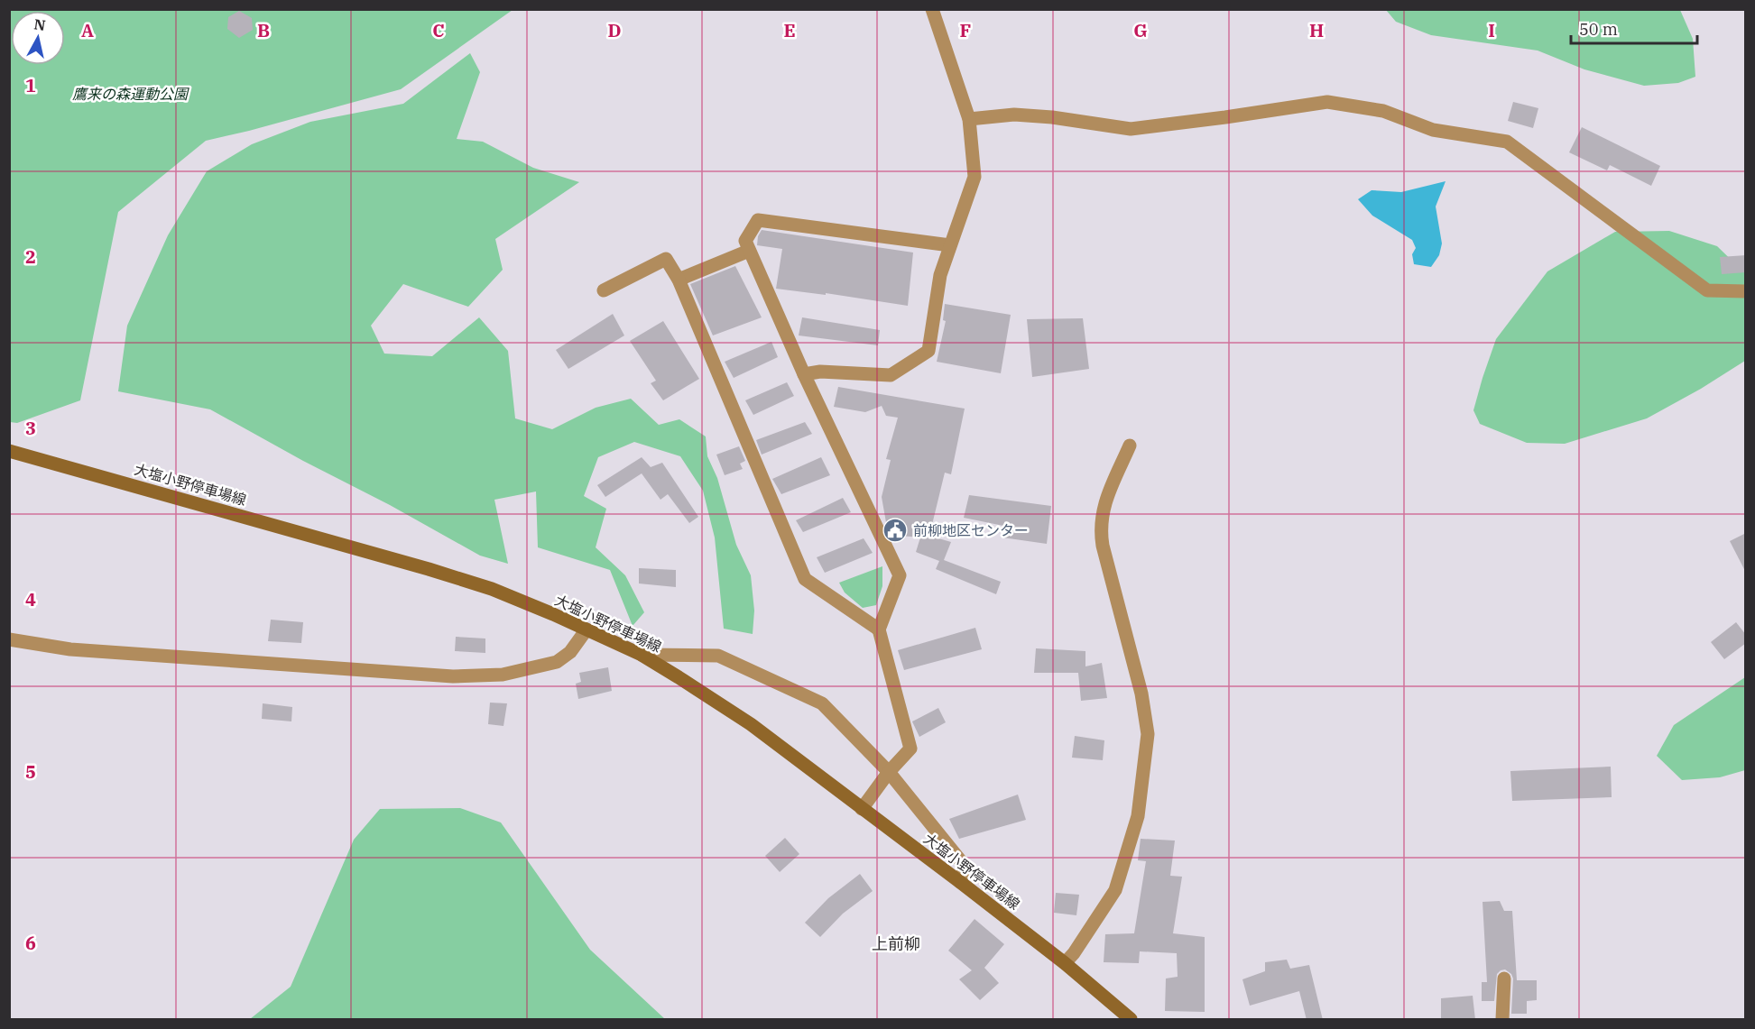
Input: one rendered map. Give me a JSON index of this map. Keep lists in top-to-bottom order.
{
  "streets": {
    "main road": ["大塩小野停車場線"]
  },
  "districts": ["上前柳"],
  "parks": ["鷹来の森運動公園"],
  "places": {
    "public building": ["前柳地区センター"]
  },
  "scale_bar": "50 m",
  "north": "top",
  "grid": {
    "columns": [
      "A",
      "B",
      "C",
      "D",
      "E",
      "F",
      "G",
      "H",
      "I"
    ],
    "rows": [
      "1",
      "2",
      "3",
      "4",
      "5",
      "6"
    ]
  }
}
